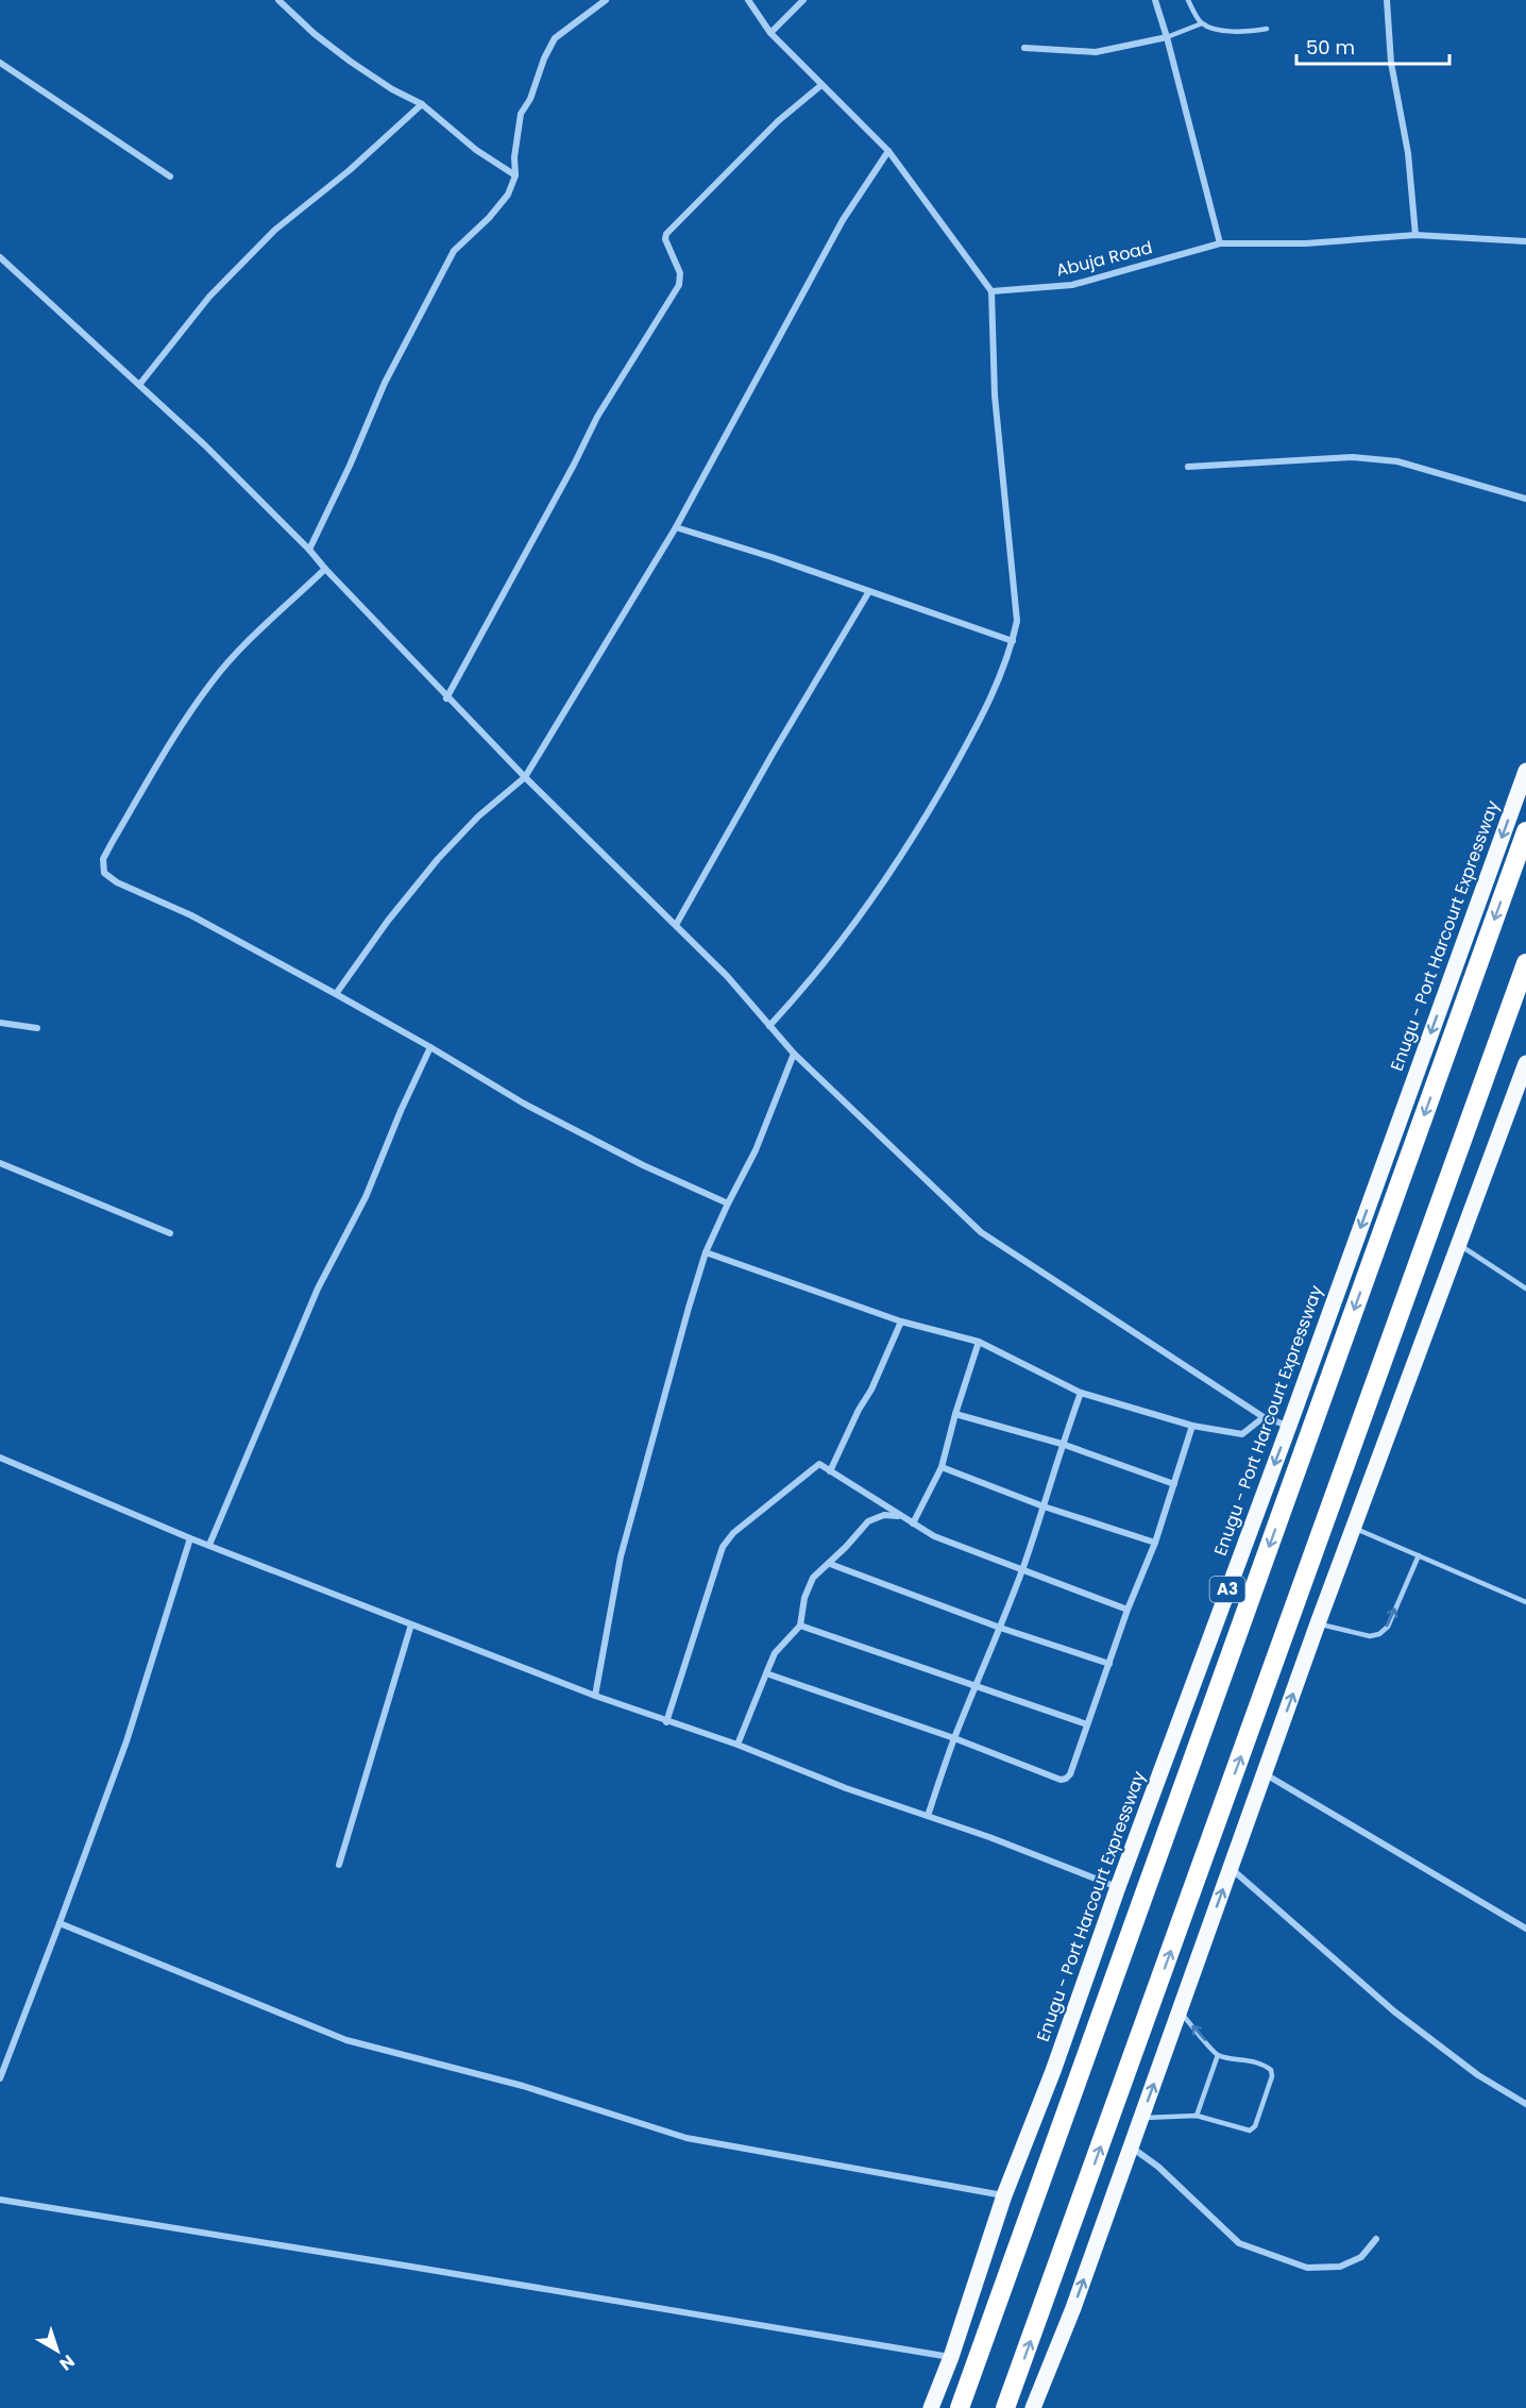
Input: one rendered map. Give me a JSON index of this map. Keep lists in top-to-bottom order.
{
  "streets": {
    "highway": ["A3"],
    "main road": ["Enugu - Port Harcourt Expressway"],
    "street": ["Abuja Road"]
  },
  "scale_bar": "50 m",
  "north": "bottom right"
}
